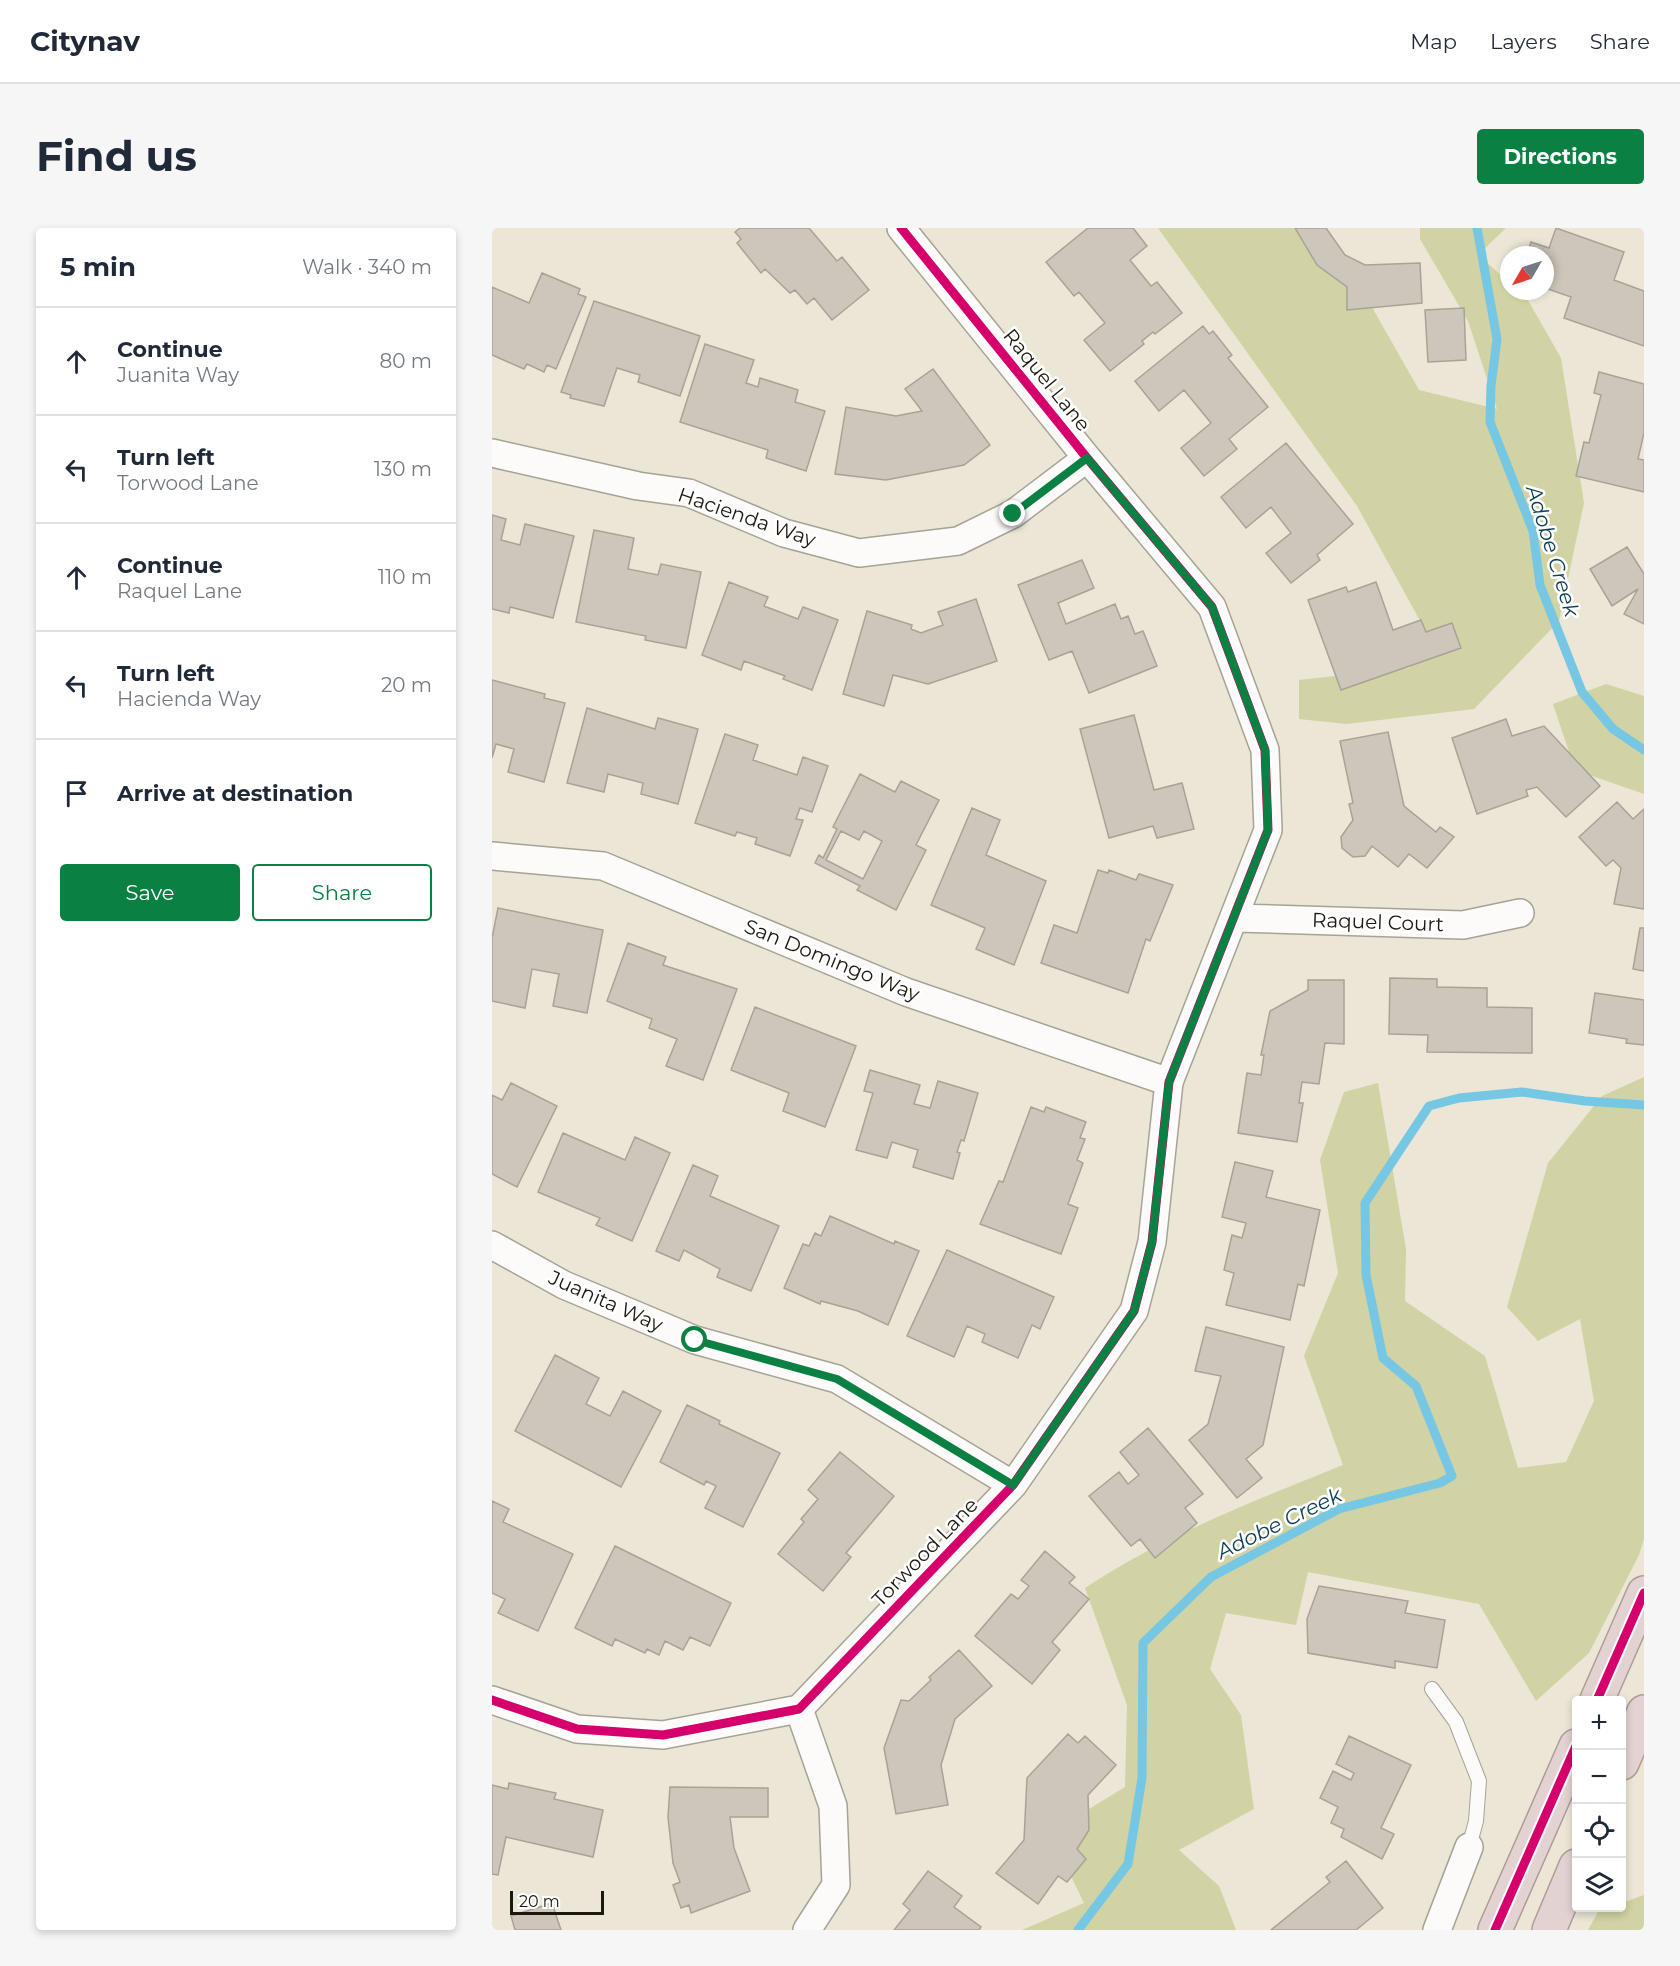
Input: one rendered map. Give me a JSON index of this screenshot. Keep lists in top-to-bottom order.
{
  "streets": {
    "street": [
      "Raquel Lane",
      "Hacienda Way",
      "Raquel Court",
      "San Domingo Way",
      "Juanita Way",
      "Torwood Lane"
    ]
  },
  "crossings": [
    ["Raquel Lane", "Hacienda Way"],
    ["Raquel Lane", "Raquel Court"],
    ["Raquel Lane", "Torwood Lane"],
    ["Raquel Court", "Torwood Lane"],
    ["San Domingo Way", "Torwood Lane"],
    ["Juanita Way", "Torwood Lane"]
  ],
  "water": ["Adobe Creek"],
  "scale_bar": "20 m",
  "north": "bottom left",
  "page": {
    "header": "Citynav",
    "nav": ["Map", "Layers", "Share"],
    "buttons": [
      "Directions",
      ["Save", "Share"]
    ],
    "title": "Find us",
    "heading": ["5 min", "Walk · 340 m"],
    "list": [
      ["Continue", "Juanita Way", "80 m"],
      ["Turn left", "Torwood Lane", "130 m"],
      ["Continue", "Raquel Lane", "110 m"],
      ["Turn left", "Hacienda Way", "20 m"],
      "Arrive at destination"
    ],
    "map_buttons": ["+", "−"],
    "scale": "20 m"
  }
}
